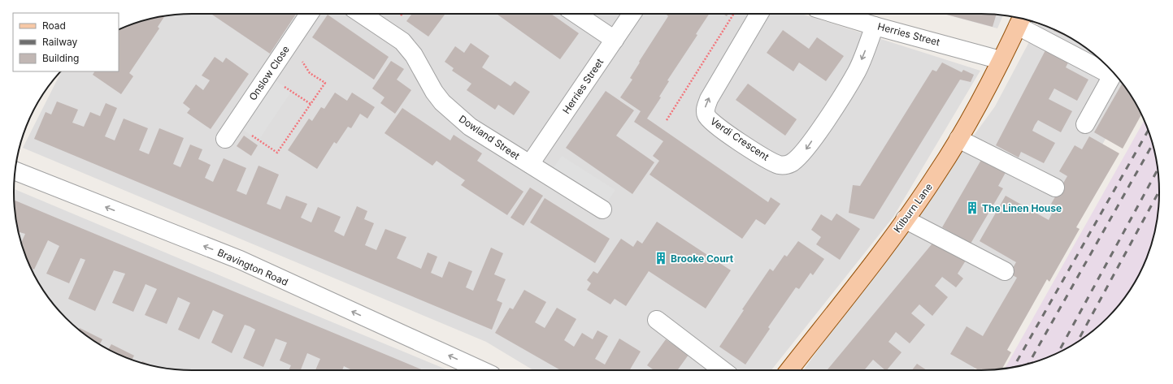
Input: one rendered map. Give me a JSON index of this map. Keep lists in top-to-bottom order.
{
  "streets": {
    "main road": ["Kilburn Lane"],
    "street": [
      "Herries Street",
      "Onslow Close",
      "Dowland Street",
      "Verdi Crescent",
      "Bravington Road"
    ]
  },
  "crossings": [
    ["Herries Street", "Dowland Street"],
    ["Herries Street", "Verdi Crescent"],
    ["Herries Street", "Kilburn Lane"]
  ],
  "one_way": ["Bravington Road"],
  "places": {
    "building": ["The Linen House", "Brooke Court"]
  },
  "legend": ["Road", "Railway", "Building"]
}
